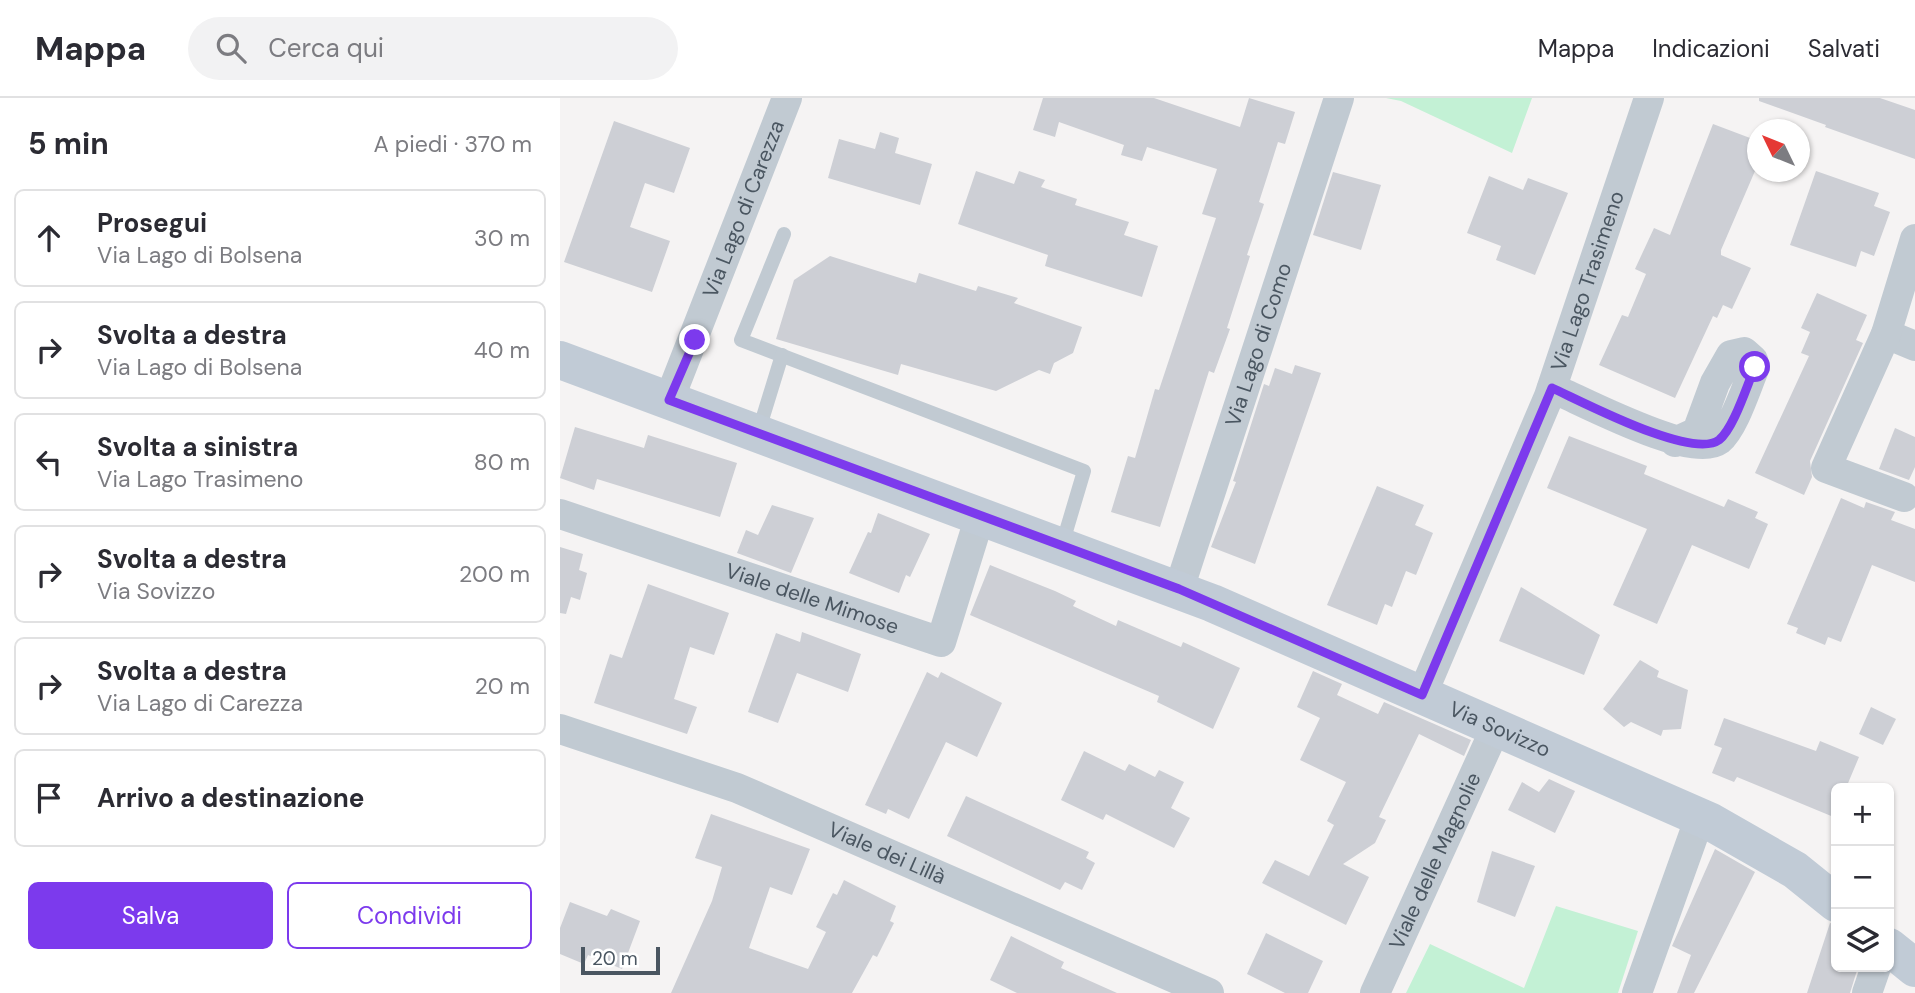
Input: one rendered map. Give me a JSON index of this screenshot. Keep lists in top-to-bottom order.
{
  "streets": {
    "street": [
      "Via Lago di Carezza",
      "Via Lago Trasimeno",
      "Via Lago di Como",
      "Viale delle Mimose",
      "Via Sovizzo",
      "Viale dei Lillà",
      "Viale delle Magnolie"
    ]
  },
  "crossings": [
    ["Via Lago di Carezza", "Via Sovizzo"],
    ["Via Lago Trasimeno", "Via Sovizzo"],
    ["Via Lago di Como", "Via Sovizzo"],
    ["Viale delle Mimose", "Via Sovizzo"],
    ["Via Sovizzo", "Viale delle Magnolie"]
  ],
  "scale_bar": "20 m",
  "north": "top left",
  "page": {
    "header": "Mappa",
    "search": "Cerca qui",
    "nav": ["Mappa", "Indicazioni", "Salvati"],
    "heading": ["5 min", "A piedi · 370 m"],
    "list": [
      ["Prosegui", "Via Lago di Bolsena", "30 m"],
      ["Svolta a destra", "Via Lago di Bolsena", "40 m"],
      ["Svolta a sinistra", "Via Lago Trasimeno", "80 m"],
      ["Svolta a destra", "Via Sovizzo", "200 m"],
      ["Svolta a destra", "Via Lago di Carezza", "20 m"],
      "Arrivo a destinazione"
    ],
    "map_buttons": ["+", "−"],
    "buttons": ["Salva", "Condividi"],
    "scale": "20 m"
  }
}
